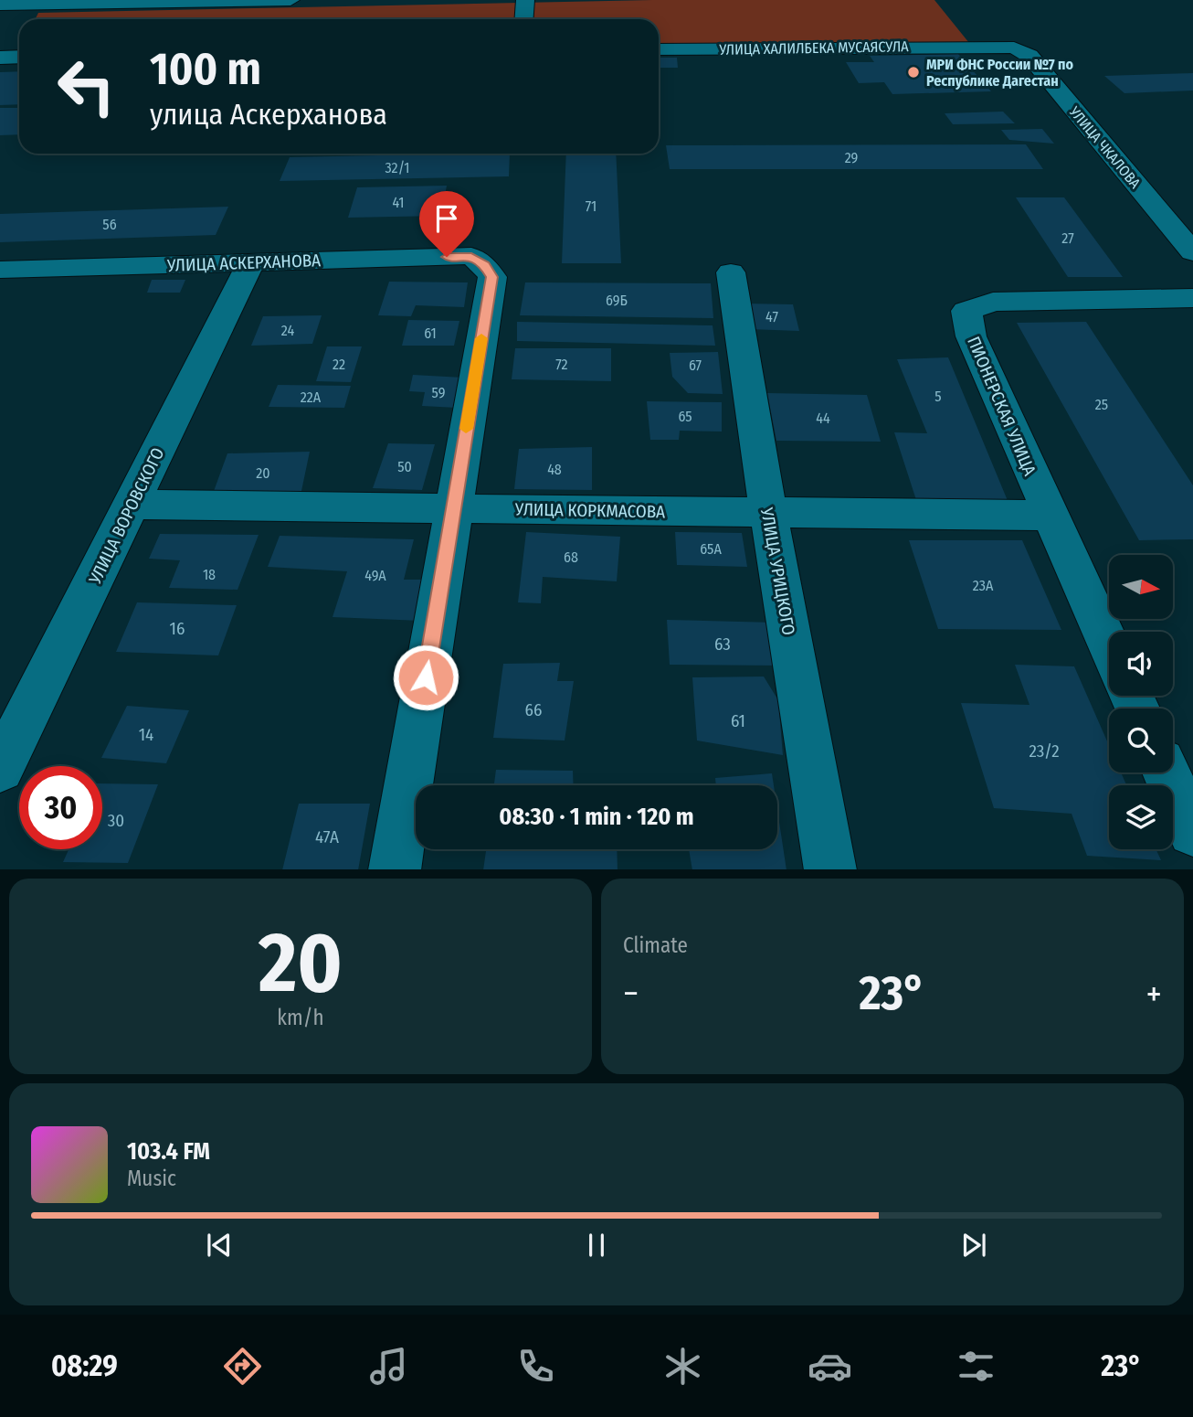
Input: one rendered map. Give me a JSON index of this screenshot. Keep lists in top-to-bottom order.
{
  "streets": {
    "street": [
      "УЛИЦА ХАЛИЛБЕКА МУСАЯСУЛА",
      "УЛИЦА ЧКАЛОВА",
      "УЛИЦА АСКЕРХАНОВА",
      "ПИОНЕРСКАЯ УЛИЦА",
      "УЛИЦА КОРКМАСОВА",
      "УЛИЦА ВОРОВСКОГО",
      "УЛИЦА УРИЦКОГО"
    ]
  },
  "crossings": [
    ["УЛИЦА ХАЛИЛБЕКА МУСАЯСУЛА", "УЛИЦА ЧКАЛОВА"],
    ["УЛИЦА АСКЕРХАНОВА", "УЛИЦА КОРКМАСОВА"],
    ["УЛИЦА АСКЕРХАНОВА", "УЛИЦА ВОРОВСКОГО"],
    ["ПИОНЕРСКАЯ УЛИЦА", "УЛИЦА КОРКМАСОВА"],
    ["УЛИЦА КОРКМАСОВА", "УЛИЦА ВОРОВСКОГО"],
    ["УЛИЦА КОРКМАСОВА", "УЛИЦА УРИЦКОГО"]
  ],
  "places": ["МРИ ФНС России №7 по Республике Дагестан"],
  "house_numbers": [
    "29",
    "32/1",
    "41",
    "71",
    "56",
    "27",
    "69Б",
    "47",
    "24",
    "61",
    "22",
    "72",
    "67",
    "59",
    "5",
    "22А",
    "25",
    "65",
    "44",
    "50",
    "48",
    "20",
    "65А",
    "68",
    "18",
    "49А",
    "23А",
    "16",
    "63",
    "66",
    "61",
    "14",
    "23/2",
    "30",
    "47А"
  ],
  "north": "right",
  "page": {
    "turn": ["100 m", "улица Аскерханова"],
    "limit": "30",
    "trip": "08:30 · 1 min · 120 m",
    "tile": [
      ["20", "km/h"],
      "Climate"
    ],
    "heat": ["−", "23°", "+"],
    "song": ["103.4 FM", "Music"],
    "tabs": ["08:29", "23°"]
  }
}
